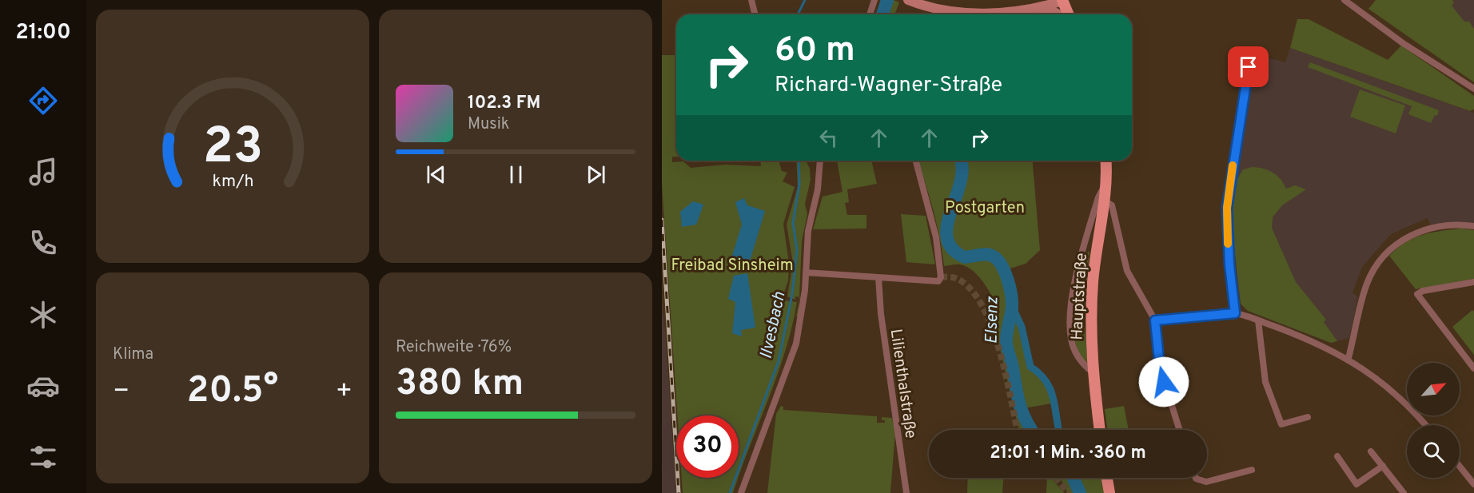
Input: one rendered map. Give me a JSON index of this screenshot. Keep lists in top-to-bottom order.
{
  "streets": {
    "main road": ["Hauptstraße"],
    "street": ["Lilienthalstraße"]
  },
  "water": ["Elsenz", "Ilvesbach"],
  "parks": ["Postgarten", "Freibad Sinsheim"],
  "north": "top right",
  "page": {
    "tabs": "21:00",
    "turn": ["60 m", "Richard-Wagner-Straße"],
    "song": ["102.3 FM", "Musik"],
    "tile": [
      "Klima",
      ["Reichweite · 76%", "380 km"]
    ],
    "heat": ["−", "20.5°", "+"],
    "limit": "30",
    "trip": "21:01 · 1 Min. · 360 m",
    "gauge": ["23", "km/h"]
  }
}
